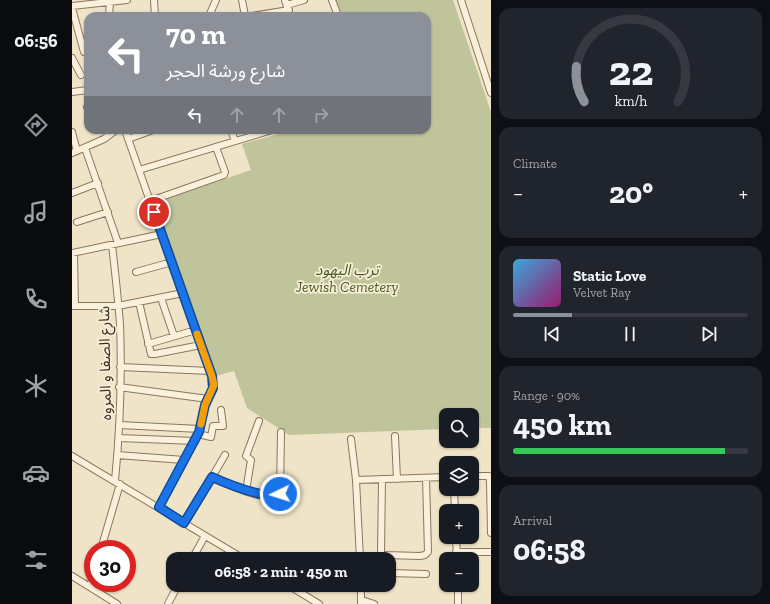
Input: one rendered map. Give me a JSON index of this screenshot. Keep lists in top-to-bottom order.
{
  "streets": {
    "street": ["شارع الصفا و المروه"]
  },
  "parks": ["ترب اليهود Jewish Cemetery"],
  "page": {
    "tabs": "06:56",
    "turn": ["70 m", "شارع ورشة الحجر"],
    "tile": [
      "Climate",
      ["Range · 90%", "450 km"],
      ["Arrival", "06:58"]
    ],
    "heat": ["−", "20°", "+"],
    "song": ["Static Love", "Velvet Ray"],
    "map_buttons": ["+", "−"],
    "limit": "30",
    "trip": "06:58 · 2 min · 450 m",
    "gauge": ["22", "km/h"]
  }
}
